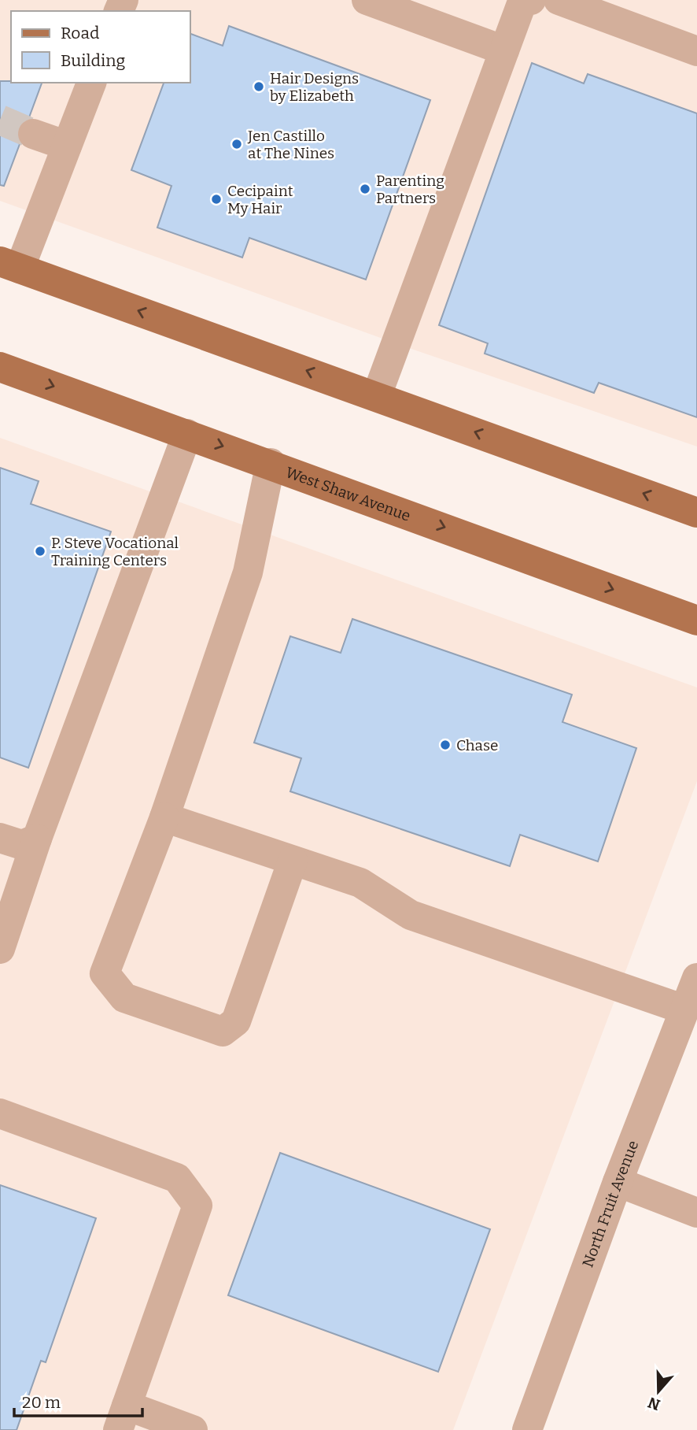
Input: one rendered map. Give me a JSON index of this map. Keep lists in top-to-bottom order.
{
  "streets": {
    "main road": ["West Shaw Avenue"],
    "street": ["North Fruit Avenue"]
  },
  "places": [
    "Hair Designs by Elizabeth",
    "Jen Castillo at The Nines",
    "Parenting Partners",
    "Cecipaint My Hair",
    "P. Steve Vocational Training Centers",
    "Chase"
  ],
  "legend": ["Road", "Building"],
  "scale_bar": "20 m",
  "north": "bottom"
}
